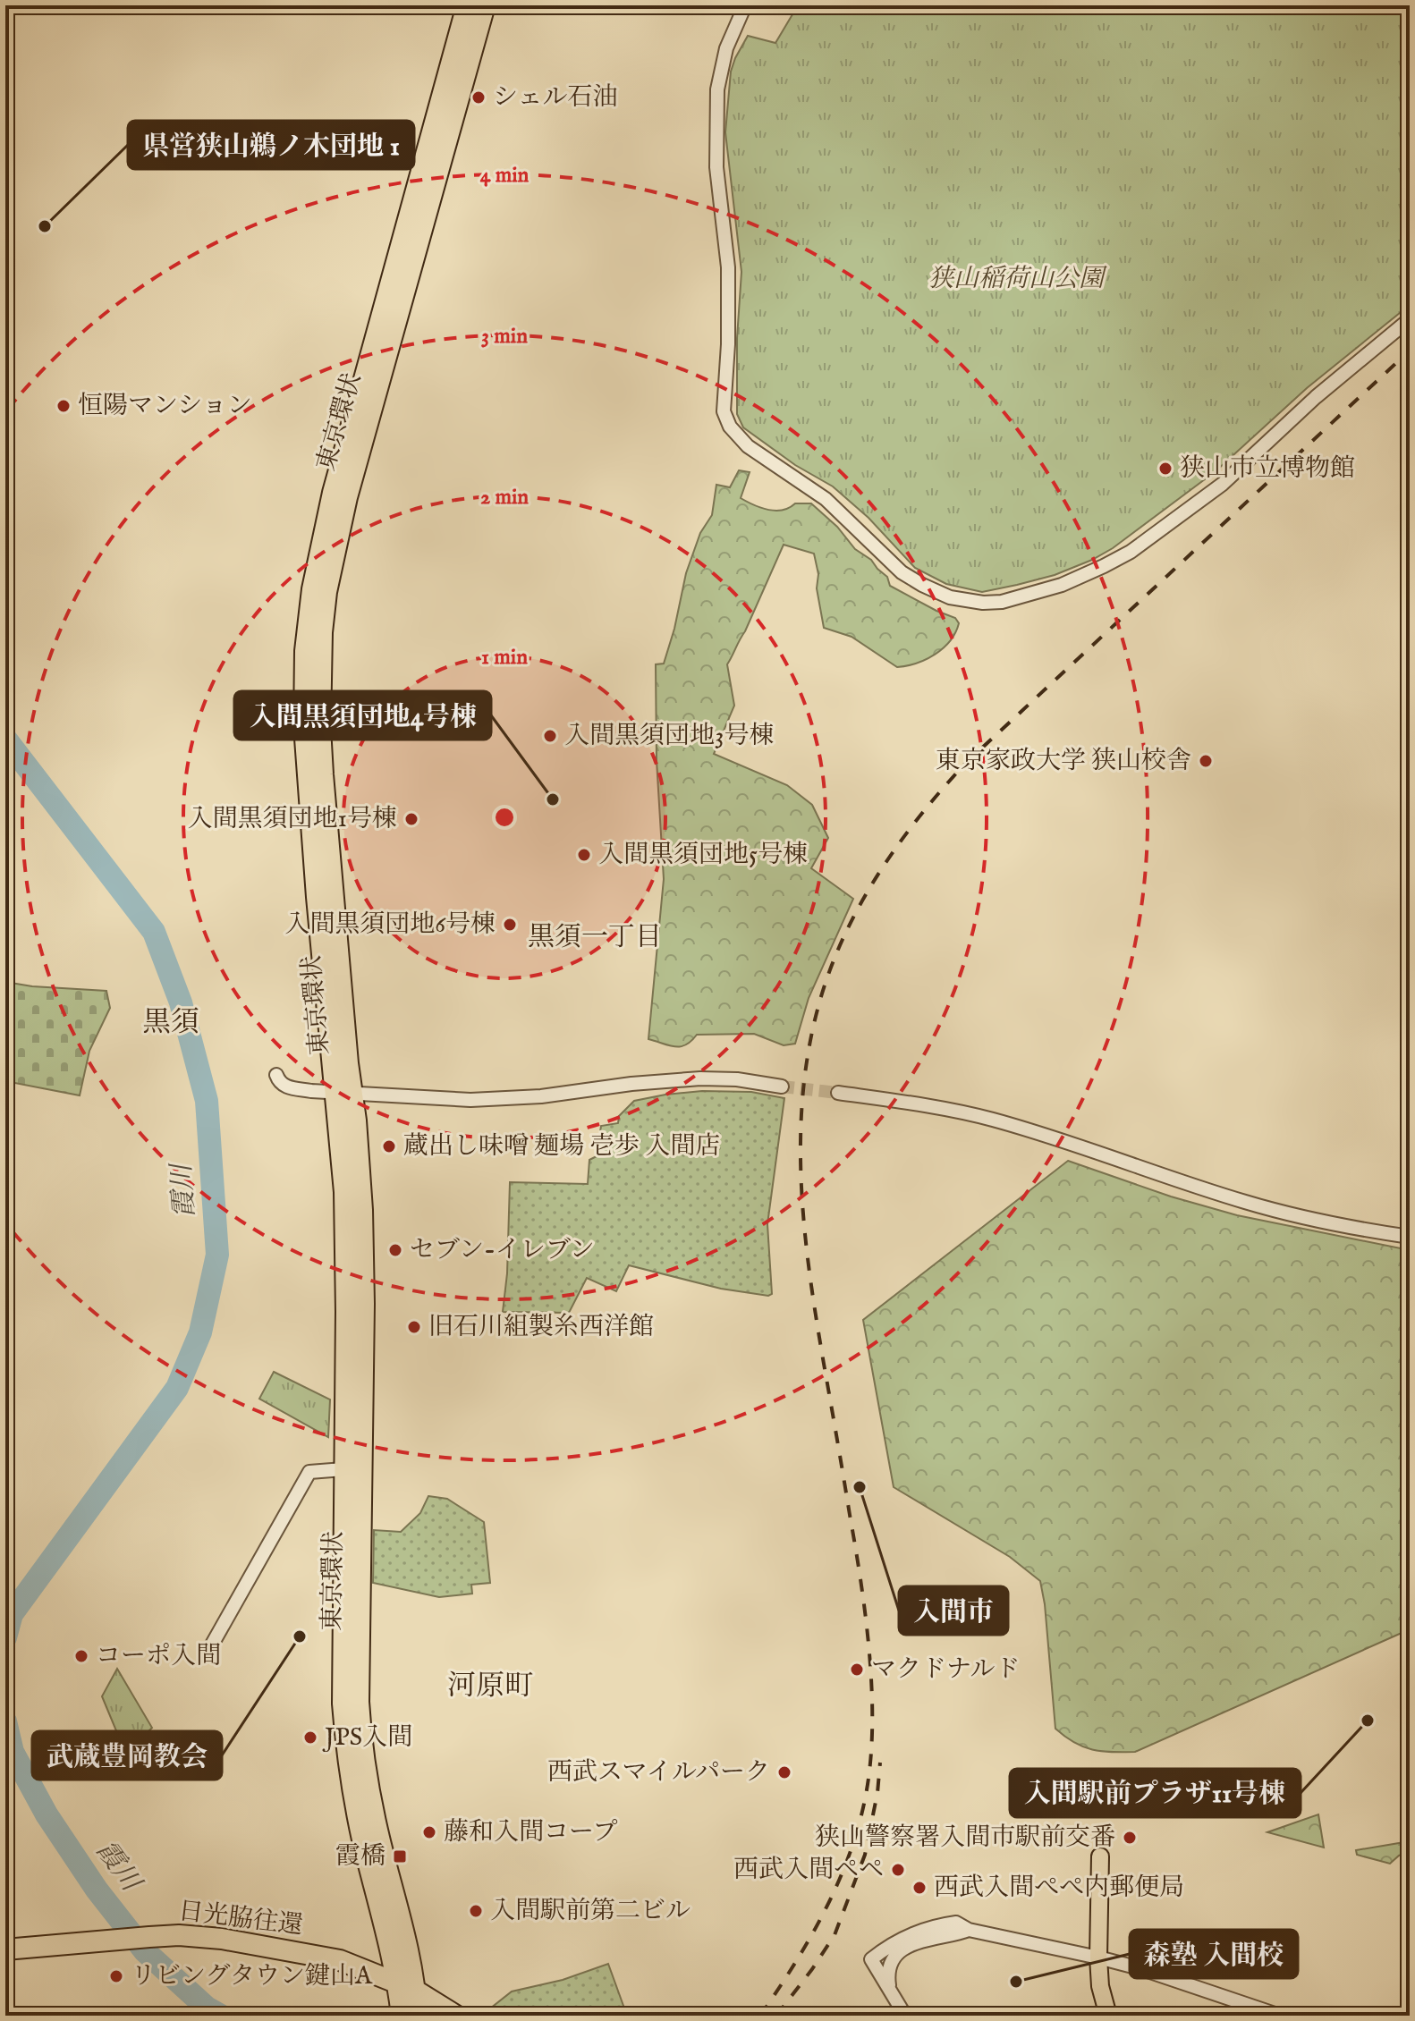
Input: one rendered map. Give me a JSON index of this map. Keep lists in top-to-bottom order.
{
  "streets": {
    "highway": ["東京環状", "日光脇往還"]
  },
  "crossings": [
    ["東京環状", "日光脇往還"]
  ],
  "districts": ["黒須一丁目", "黒須", "河原町"],
  "water": ["霞川"],
  "parks": ["狭山稲荷山公園"],
  "places": {
    "other": [
      "シェル石油",
      "県営狭山鵜ノ木団地 1",
      "恒陽マンション",
      "狭山市立博物館",
      "入間黒須団地3号棟",
      "東京家政大学 狭山校舎",
      "入間黒須団地4号棟",
      "入間黒須団地1号棟",
      "入間黒須団地5号棟",
      "入間黒須団地6号棟",
      "蔵出し味噌 麺場 壱歩 入間店",
      "セブン-イレブン",
      "旧石川組製糸西洋館",
      "入間市",
      "武蔵豊岡教会",
      "コーポ入間",
      "マクドナルド",
      "入間駅前プラザ11号棟",
      "JPS入間",
      "西武スマイルパーク",
      "藤和入間コープ",
      "狭山警察署入間市駅前交番",
      "西武入間ペペ",
      "西武入間ぺぺ内郵便局",
      "入間駅前第二ビル",
      "リビングタウン鍵山A",
      "森塾 入間校"
    ],
    "transit": ["霞橋"]
  },
  "rings": [
    "4 min",
    "3 min",
    "2 min",
    "1 min"
  ]
}
